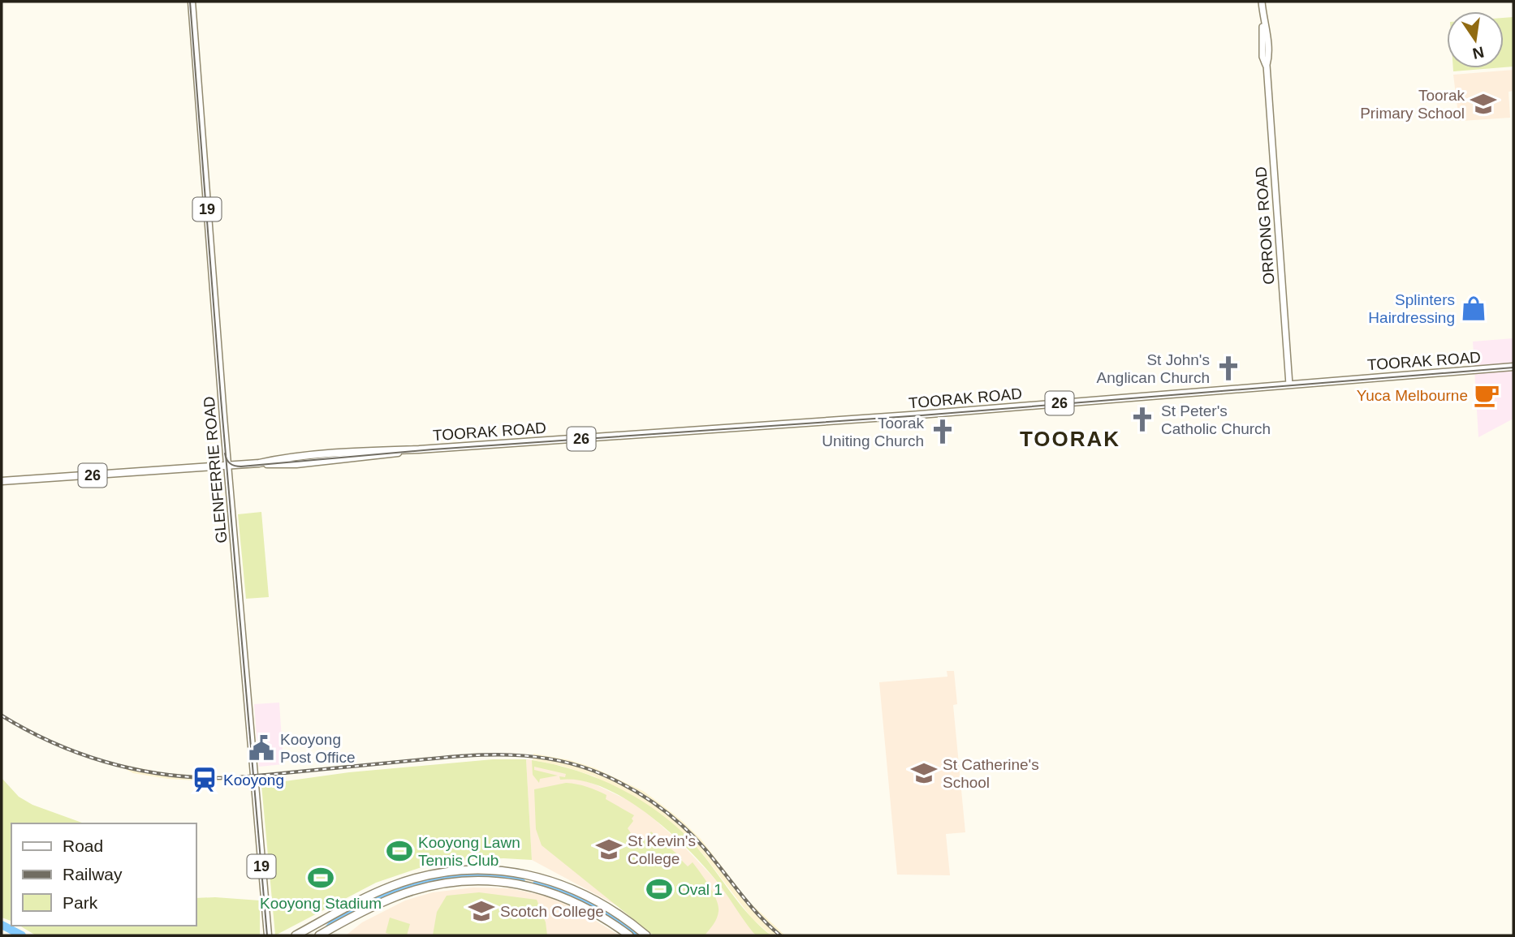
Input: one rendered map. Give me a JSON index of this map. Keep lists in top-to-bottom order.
{
  "streets": {
    "main road": [
      "19",
      "ORRONG ROAD",
      "TOORAK ROAD",
      "26",
      "GLENFERRIE ROAD"
    ]
  },
  "crossings": [
    ["ORRONG ROAD", "TOORAK ROAD"],
    ["TOORAK ROAD", "GLENFERRIE ROAD"]
  ],
  "districts": ["TOORAK"],
  "places": {
    "school or university": [
      "Toorak Primary School",
      "St Catherine's School",
      "St Kevin's College",
      "Scotch College"
    ],
    "shop": ["Splinters Hairdressing"],
    "church": ["St John's Anglican Church", "St Peter's Catholic Church", "Toorak Uniting Church"],
    "cafe": ["Yuca Melbourne"],
    "public building": ["Kooyong Post Office"],
    "station": ["Kooyong"],
    "sports": ["Kooyong Lawn Tennis Club", "Kooyong Stadium", "Oval 1"]
  },
  "legend": ["Road", "Railway", "Park"],
  "north": "bottom"
}
